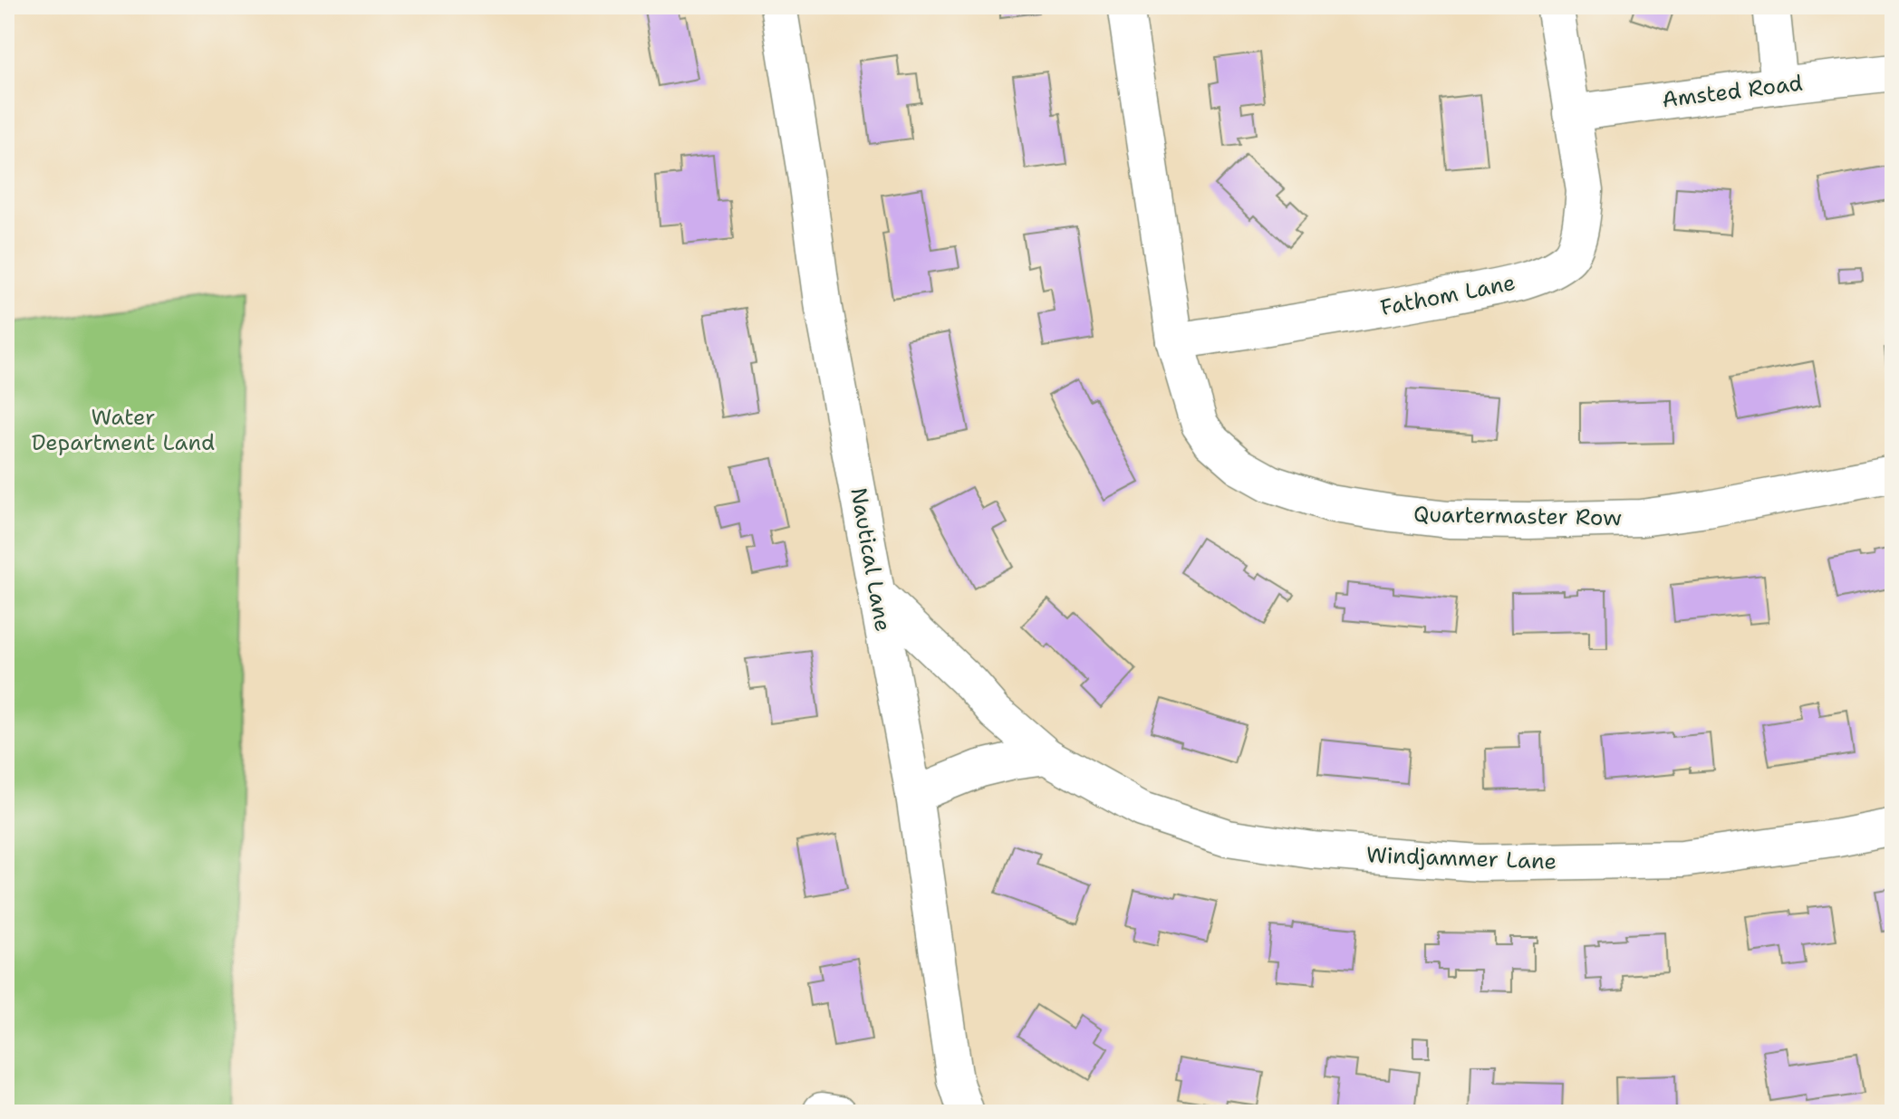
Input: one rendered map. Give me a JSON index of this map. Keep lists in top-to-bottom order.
{
  "streets": {
    "street": [
      "Amsted Road",
      "Fathom Lane",
      "Quartermaster Row",
      "Nautical Lane",
      "Windjammer Lane"
    ]
  },
  "crossings": [
    ["Amsted Road", "Fathom Lane"],
    ["Fathom Lane", "Quartermaster Row"],
    ["Nautical Lane", "Windjammer Lane"]
  ],
  "parks": ["Water Department Land"]
}
